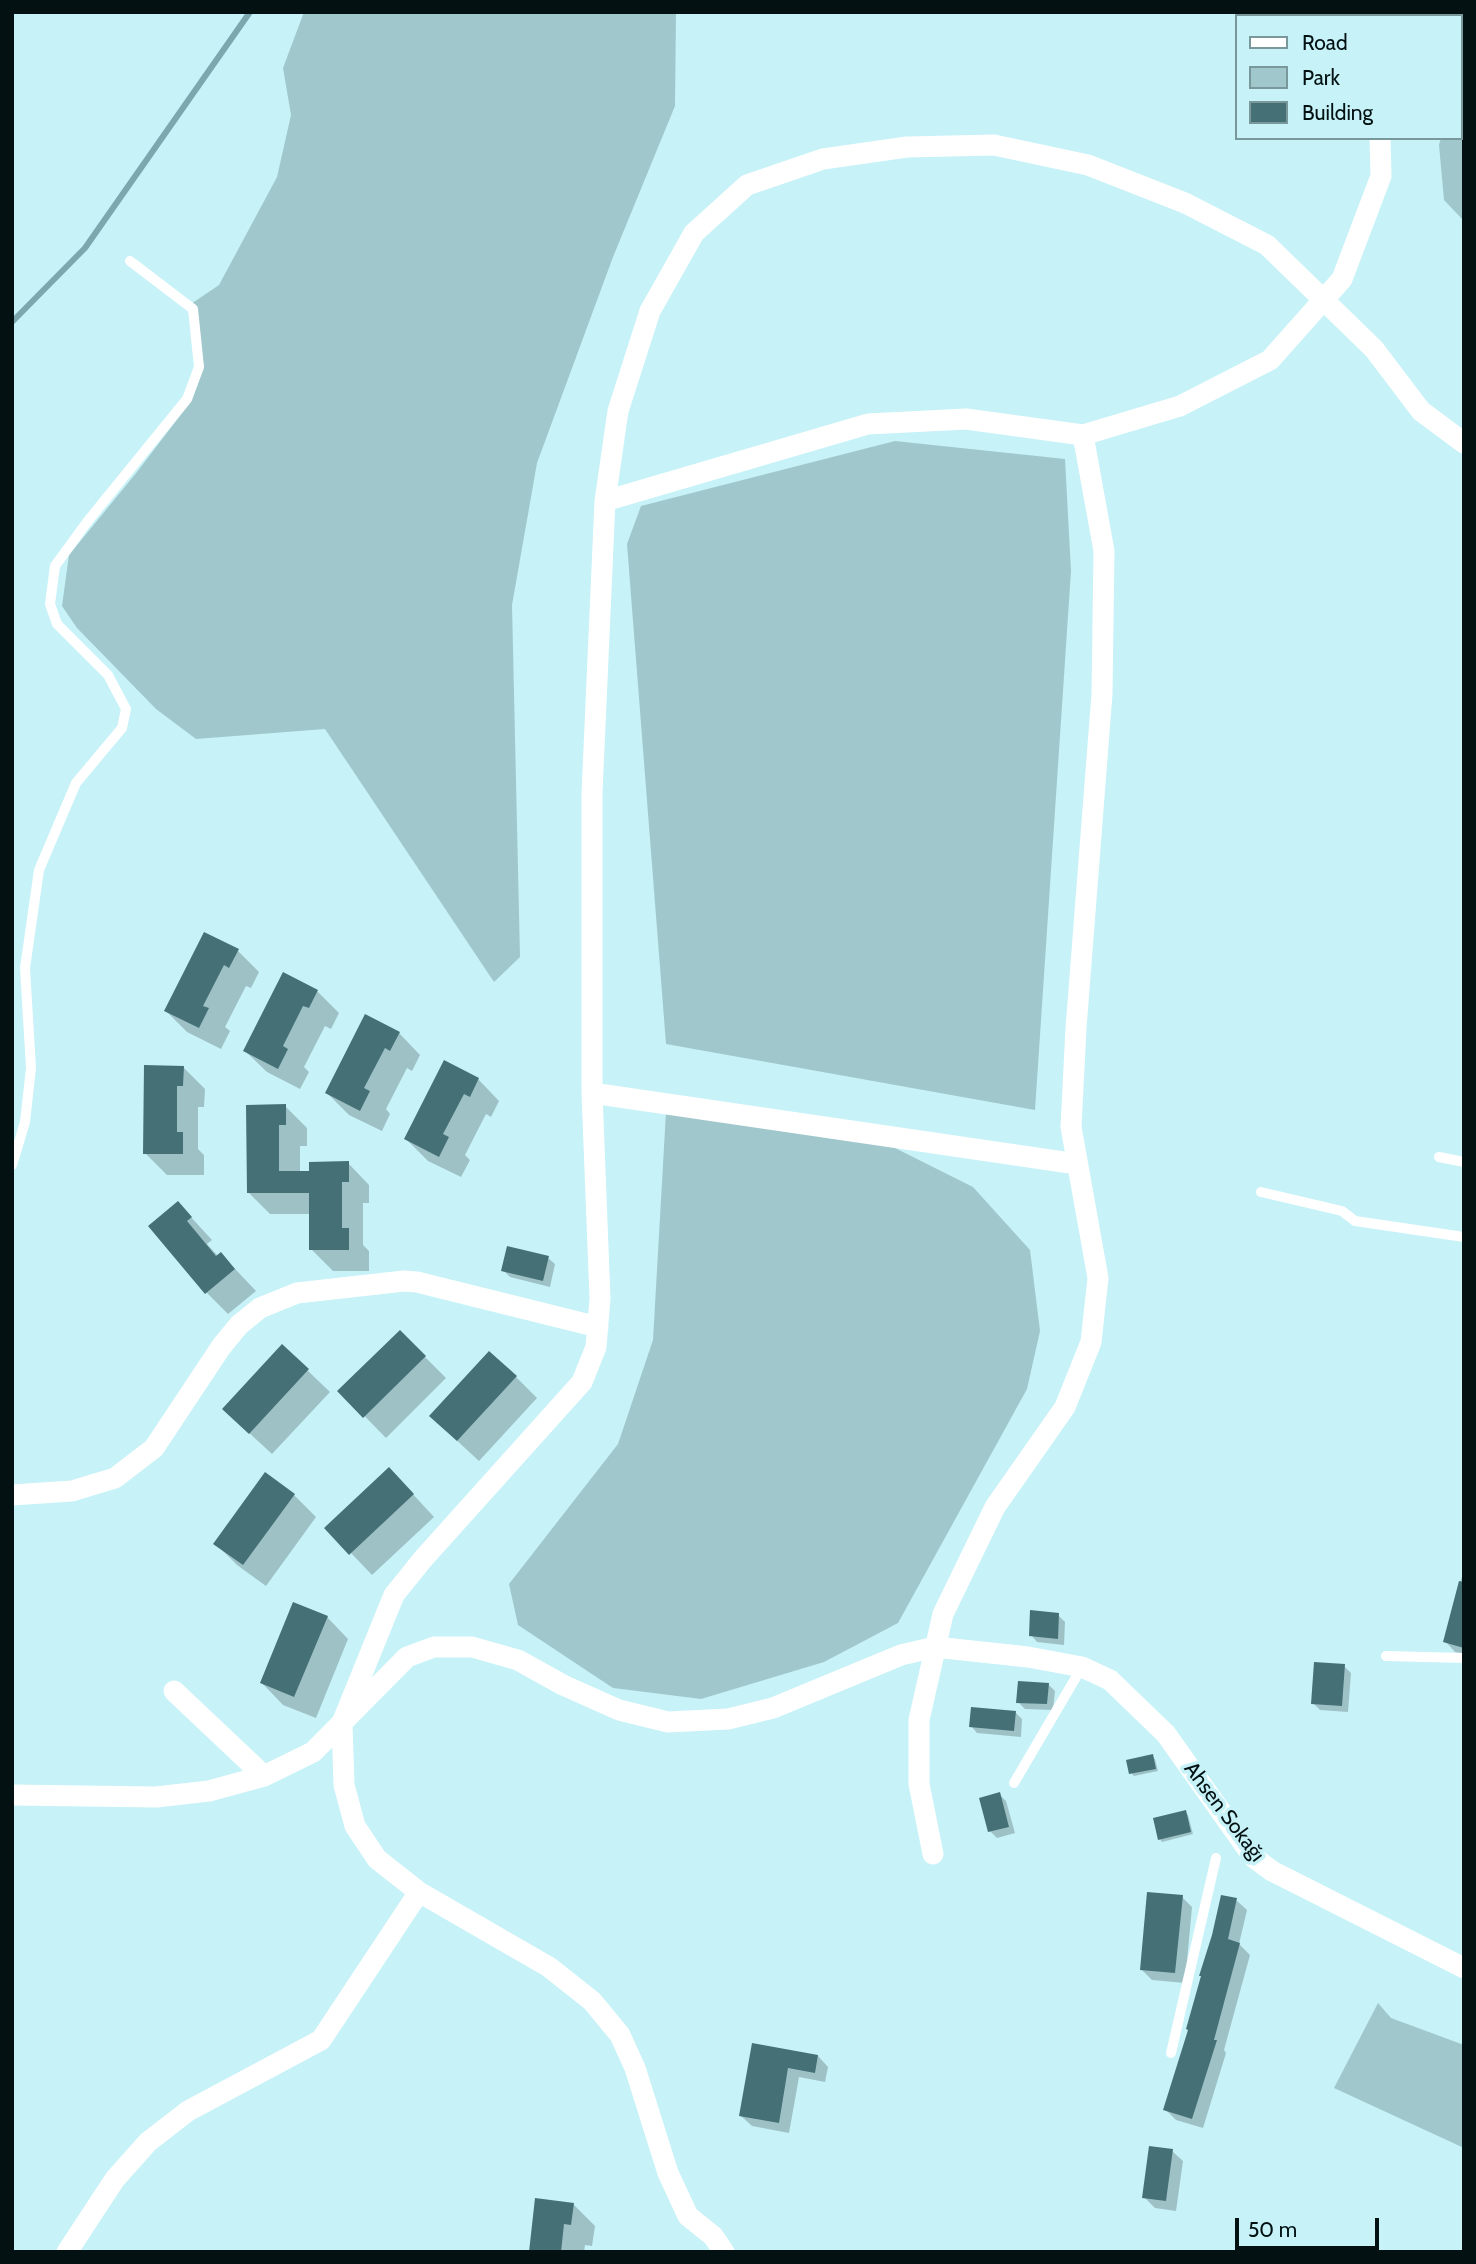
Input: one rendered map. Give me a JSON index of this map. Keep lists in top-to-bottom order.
{
  "streets": {
    "street": ["Ahsen Sokağı"]
  },
  "legend": ["Road", "Park", "Building"],
  "scale_bar": "50 m"
}
